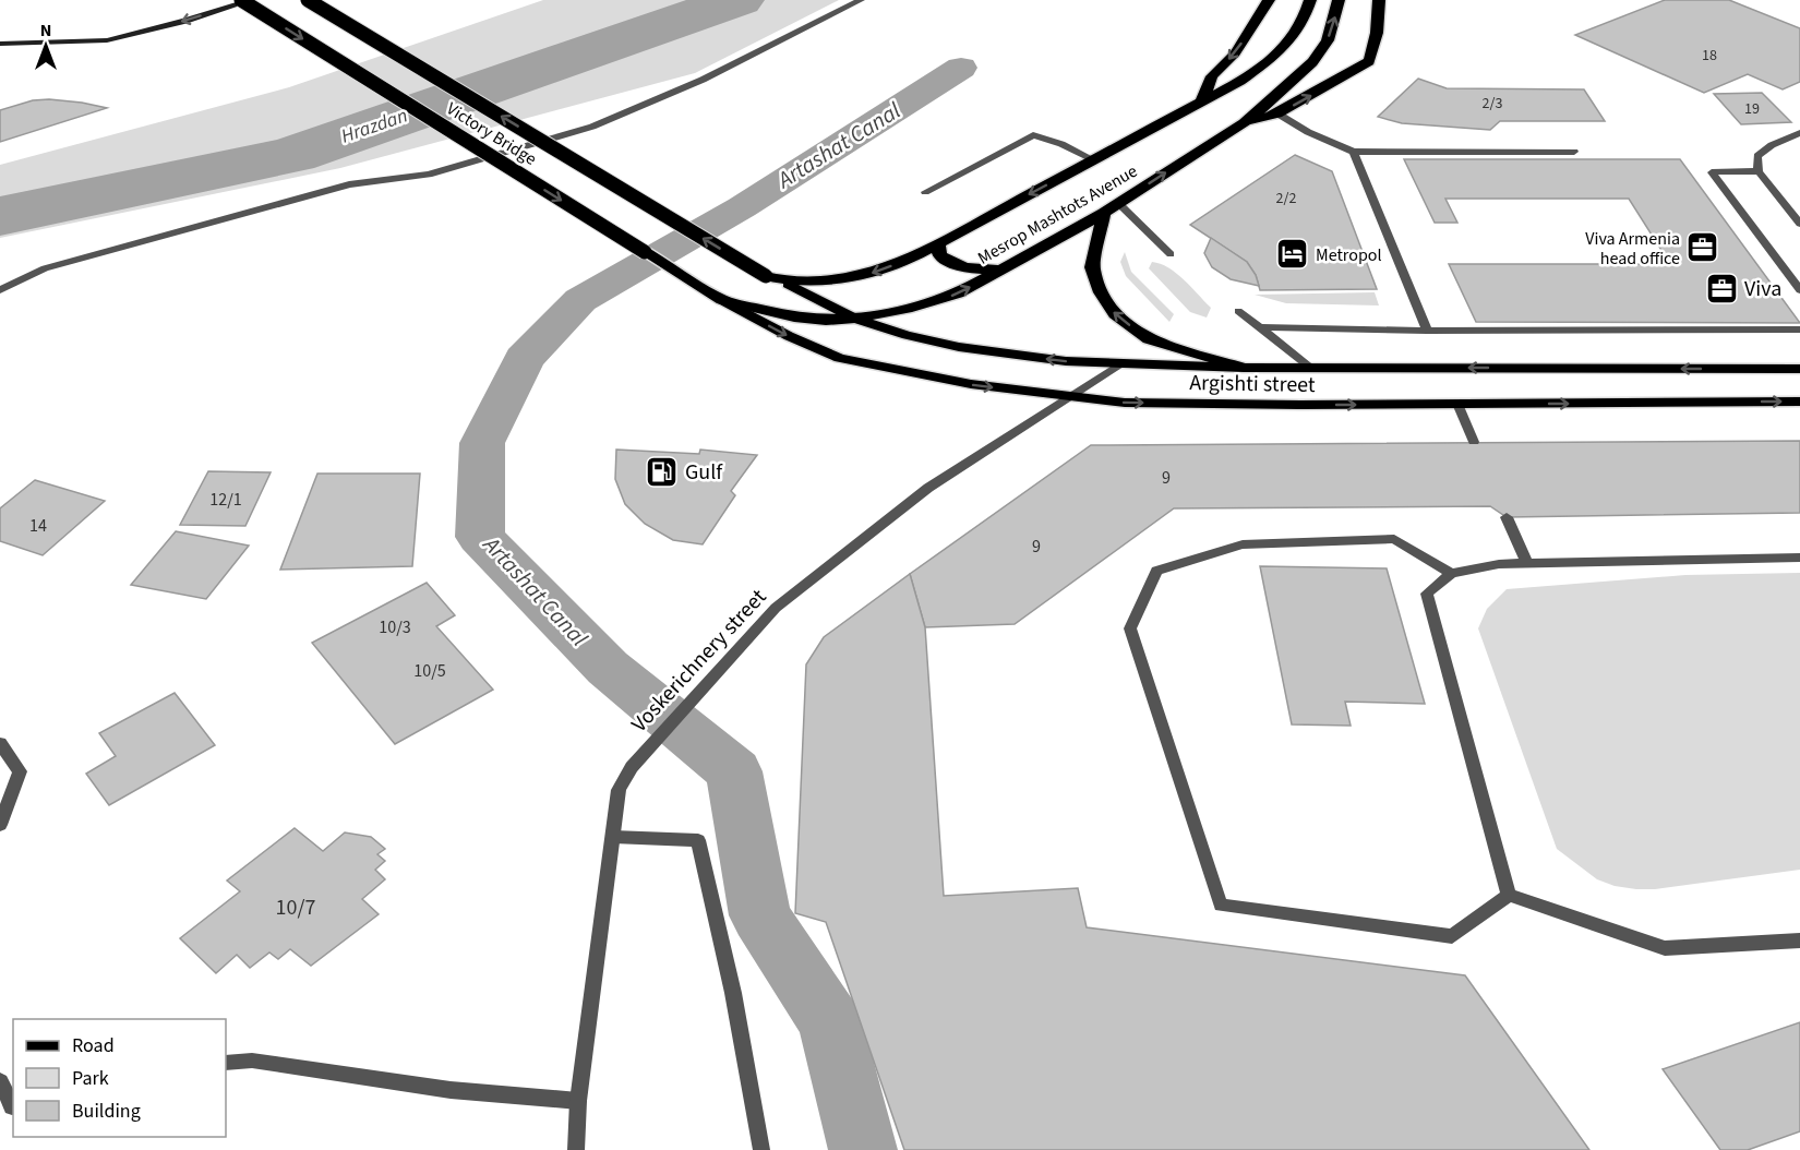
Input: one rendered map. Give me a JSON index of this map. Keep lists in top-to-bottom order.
{
  "streets": {
    "highway": ["Victory Bridge", "Mesrop Mashtots Avenue"],
    "main road": ["Argishti street"],
    "street": ["Voskerichnery street"]
  },
  "crossings": [
    ["Victory Bridge", "Mesrop Mashtots Avenue"],
    ["Victory Bridge", "Argishti street"],
    ["Mesrop Mashtots Avenue", "Argishti street"],
    ["Argishti street", "Voskerichnery street"]
  ],
  "water": ["Hrazdan", "Artashat Canal"],
  "places": {
    "office": ["Viva Armenia head office", "Viva"],
    "hotel": ["Metropol"],
    "fuel station": ["Gulf"]
  },
  "house_numbers": [
    "18",
    "2/3",
    "19",
    "2/2",
    "9",
    "12/1",
    "14",
    "9",
    "10/3",
    "10/5",
    "10/7"
  ],
  "legend": ["Road", "Park", "Building"],
  "north": "top"
}
